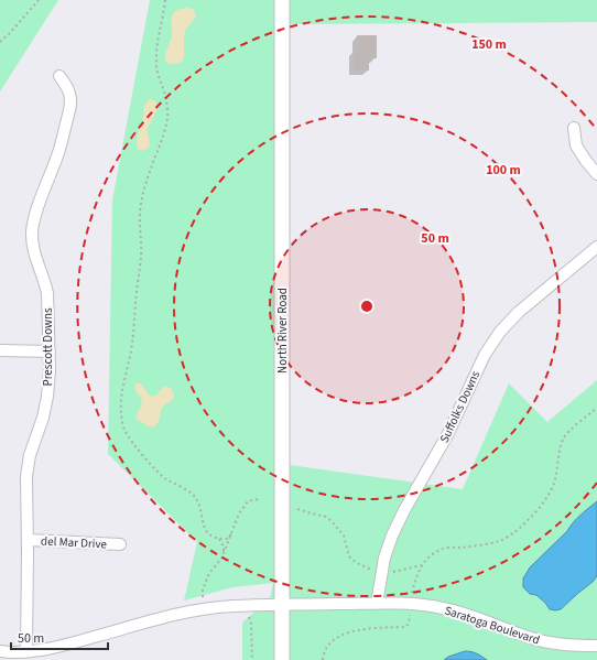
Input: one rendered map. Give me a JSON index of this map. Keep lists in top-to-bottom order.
{
  "streets": {
    "street": [
      "North River Road",
      "Prescott Downs",
      "Suffolks Downs",
      "del Mar Drive",
      "Saratoga Boulevard"
    ]
  },
  "crossings": [
    ["North River Road", "Saratoga Boulevard"],
    ["Prescott Downs", "del Mar Drive"],
    ["Prescott Downs", "Saratoga Boulevard"],
    ["Suffolks Downs", "Saratoga Boulevard"]
  ],
  "scale_bar": "50 m",
  "rings": ["150 m", "100 m", "50 m"]
}
